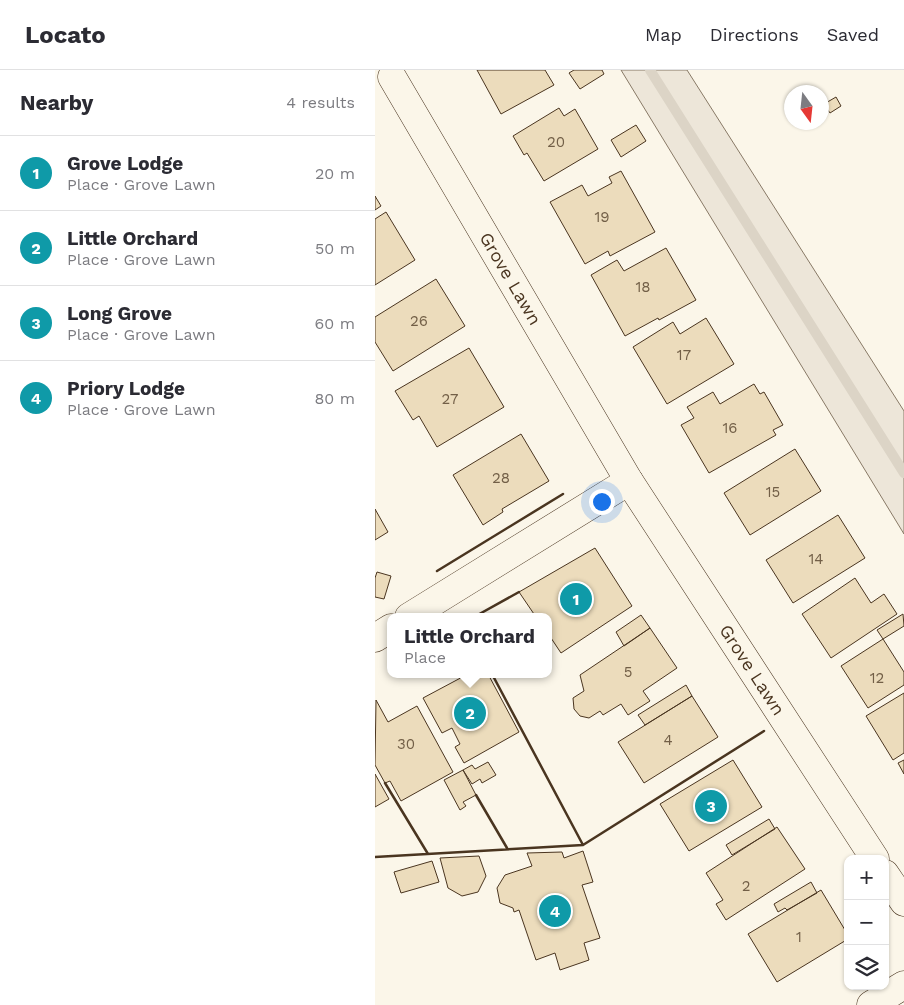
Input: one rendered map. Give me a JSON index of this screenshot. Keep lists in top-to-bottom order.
{
  "streets": {
    "street": ["Grove Lawn"]
  },
  "house_numbers": [
    "20",
    "19",
    "18",
    "26",
    "17",
    "27",
    "16",
    "28",
    "15",
    "14",
    "5",
    "12",
    "4",
    "30",
    "2",
    "1"
  ],
  "north": "bottom",
  "page": {
    "header": "Locato",
    "nav": ["Map", "Directions", "Saved"],
    "heading": ["Nearby", "4 results"],
    "list": [
      {
        "mark": "1",
        "name": "Grove Lodge",
        "note": "Place · Grove Lawn",
        "value": "20 m"
      },
      {
        "mark": "2",
        "name": "Little Orchard",
        "note": "Place · Grove Lawn",
        "value": "50 m"
      },
      {
        "mark": "3",
        "name": "Long Grove",
        "note": "Place · Grove Lawn",
        "value": "60 m"
      },
      {
        "mark": "4",
        "name": "Priory Lodge",
        "note": "Place · Grove Lawn",
        "value": "80 m"
      }
    ],
    "pins": [
      "1",
      "2",
      "3",
      "4"
    ],
    "popup": ["Little Orchard", "Place"],
    "map_buttons": ["+", "−"]
  }
}
